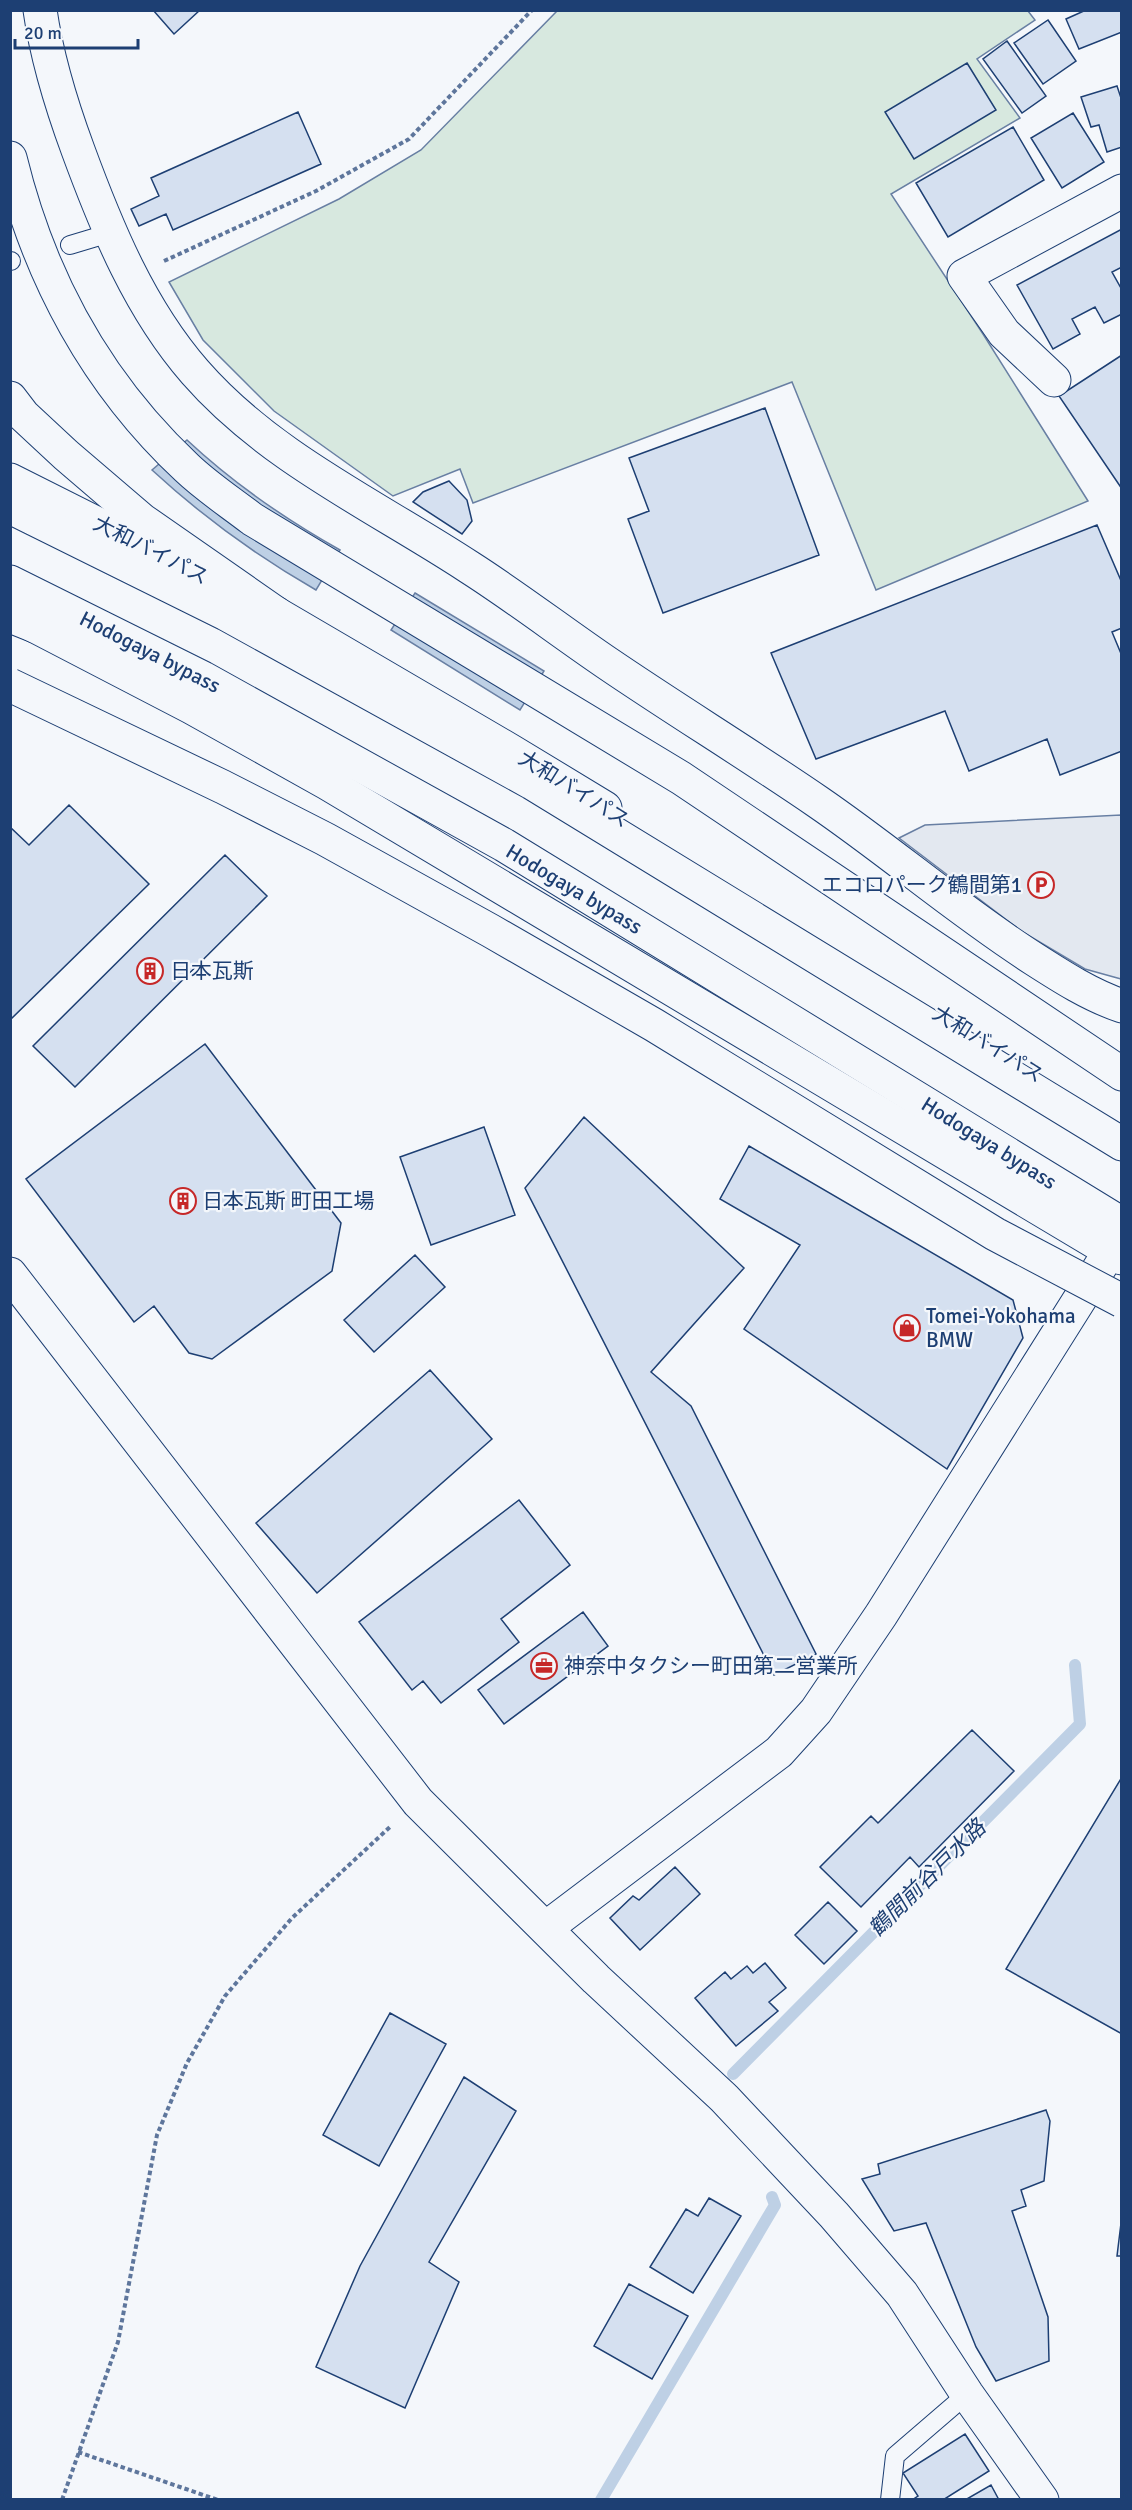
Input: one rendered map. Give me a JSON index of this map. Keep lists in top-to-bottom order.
{
  "streets": {
    "main road": ["大和バイパス", "Hodogaya bypass"]
  },
  "water": ["鶴間前谷戸水路"],
  "places": {
    "parking": ["エコロパーク鶴間第1"],
    "building": ["日本瓦斯", "日本瓦斯 町田工場"],
    "shop": ["Tomei-Yokohama BMW"],
    "office": ["神奈中タクシー町田第二営業所"]
  },
  "scale_bar": "20 m"
}
